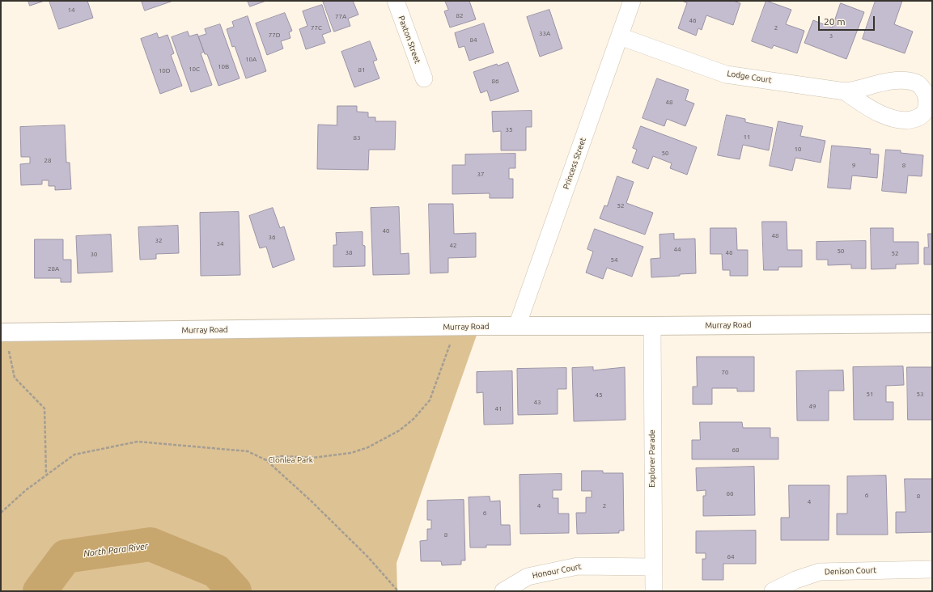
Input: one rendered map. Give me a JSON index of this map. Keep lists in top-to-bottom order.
{
  "streets": {
    "street": [
      "Paxton Street",
      "Lodge Court",
      "Princess Street",
      "Murray Road",
      "Explorer Parade",
      "Honour Court",
      "Denison Court"
    ]
  },
  "crossings": [
    ["Lodge Court", "Princess Street"],
    ["Princess Street", "Murray Road"],
    ["Murray Road", "Explorer Parade"],
    ["Explorer Parade", "Honour Court"]
  ],
  "water": ["North Para River"],
  "parks": ["Clonlea Park"],
  "house_numbers": [
    "14",
    "82",
    "77A",
    "46",
    "77C",
    "2",
    "33A",
    "77D",
    "3",
    "84",
    "10A",
    "10B",
    "10C",
    "81",
    "10D",
    "86",
    "48",
    "35",
    "11",
    "83",
    "10",
    "50",
    "28",
    "9",
    "8",
    "37",
    "52",
    "40",
    "48",
    "36",
    "32",
    "34",
    "42",
    "44",
    "50",
    "38",
    "46",
    "52",
    "30",
    "54",
    "28A",
    "70",
    "51",
    "53",
    "45",
    "43",
    "49",
    "41",
    "68",
    "66",
    "6",
    "8",
    "4",
    "4",
    "2",
    "6",
    "8",
    "64"
  ],
  "scale_bar": "20 m"
}
